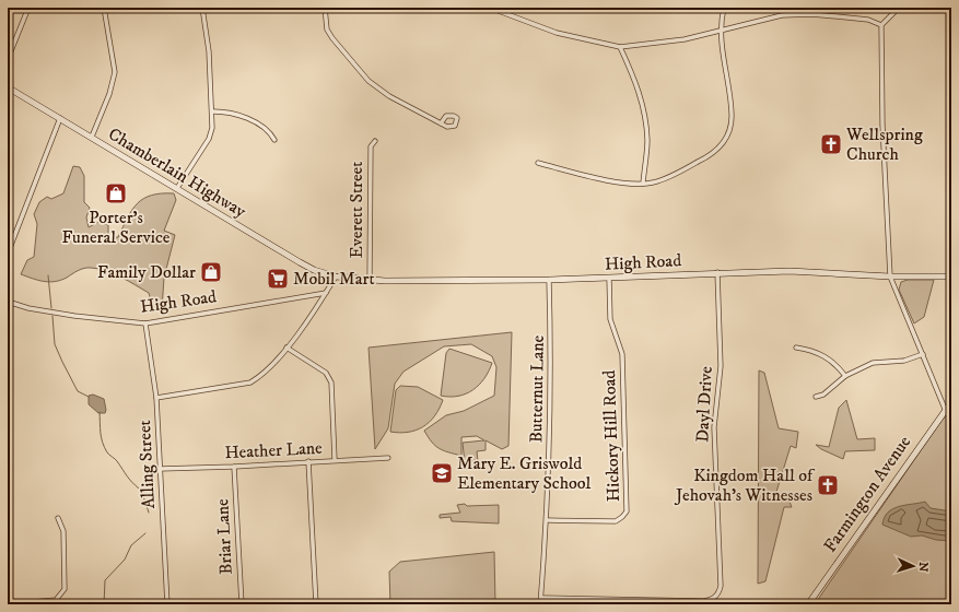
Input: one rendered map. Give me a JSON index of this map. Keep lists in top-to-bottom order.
{
  "streets": {
    "main road": ["Chamberlain Highway", "High Road", "Farmington Avenue"],
    "street": [
      "Everett Street",
      "Butternut Lane",
      "Dayl Drive",
      "Hickory Hill Road",
      "Heather Lane",
      "Alling Street",
      "Briar Lane"
    ]
  },
  "crossings": [
    ["Chamberlain Highway", "High Road"],
    ["Everett Street", "High Road"],
    ["High Road", "Butternut Lane"],
    ["High Road", "Dayl Drive"],
    ["High Road", "Hickory Hill Road"],
    ["High Road", "Alling Street"],
    ["Butternut Lane", "Dayl Drive"],
    ["Butternut Lane", "Hickory Hill Road"],
    ["Heather Lane", "Alling Street"],
    ["Heather Lane", "Briar Lane"]
  ],
  "places": {
    "church": ["Wellspring Church", "Kingdom Hall of Jehovah's Witnesses"],
    "shop": ["Porter's Funeral Service", "Family Dollar"],
    "supermarket": ["Mobil Mart"],
    "school or university": ["Mary E. Griswold Elementary School"]
  },
  "north": "right"
}
